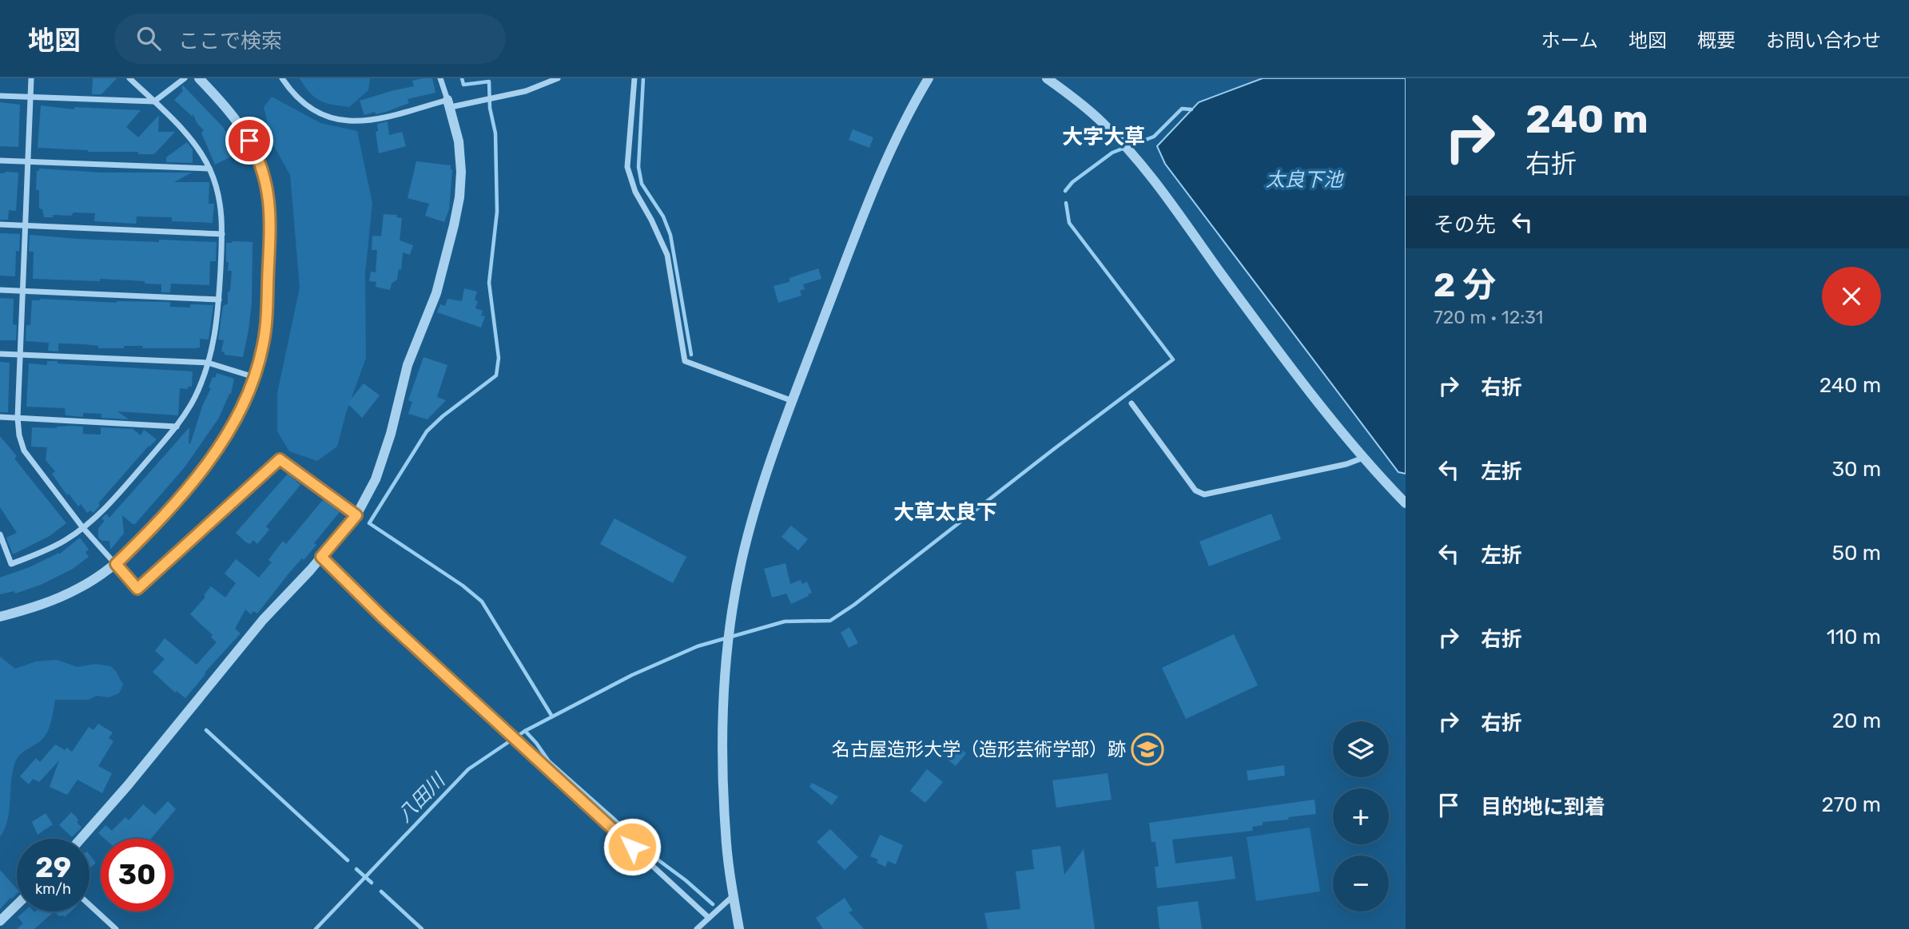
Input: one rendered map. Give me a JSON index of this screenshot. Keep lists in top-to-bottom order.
{
  "districts": ["大字大草", "大草太良下"],
  "water": ["太良下池", "八田川"],
  "places": {
    "school or university": ["名古屋造形大学（造形芸術学部）跡"]
  },
  "page": {
    "header": "地図",
    "search": "ここで検索",
    "nav": [
      "ホーム",
      "地図",
      "概要",
      "お問い合わせ"
    ],
    "turn": ["240 m", "右折"],
    "then": "その先",
    "heading": ["2 分", "720 m · 12:31"],
    "list": [
      {
        "name": "右折",
        "value": "240 m"
      },
      {
        "name": "左折",
        "value": "30 m"
      },
      {
        "name": "左折",
        "value": "50 m"
      },
      {
        "name": "右折",
        "value": "110 m"
      },
      {
        "name": "右折",
        "value": "20 m"
      },
      {
        "name": "目的地に到着",
        "value": "270 m"
      }
    ],
    "map_buttons": ["+", "−"],
    "speed": "29 km/h",
    "limit": "30"
  }
}
